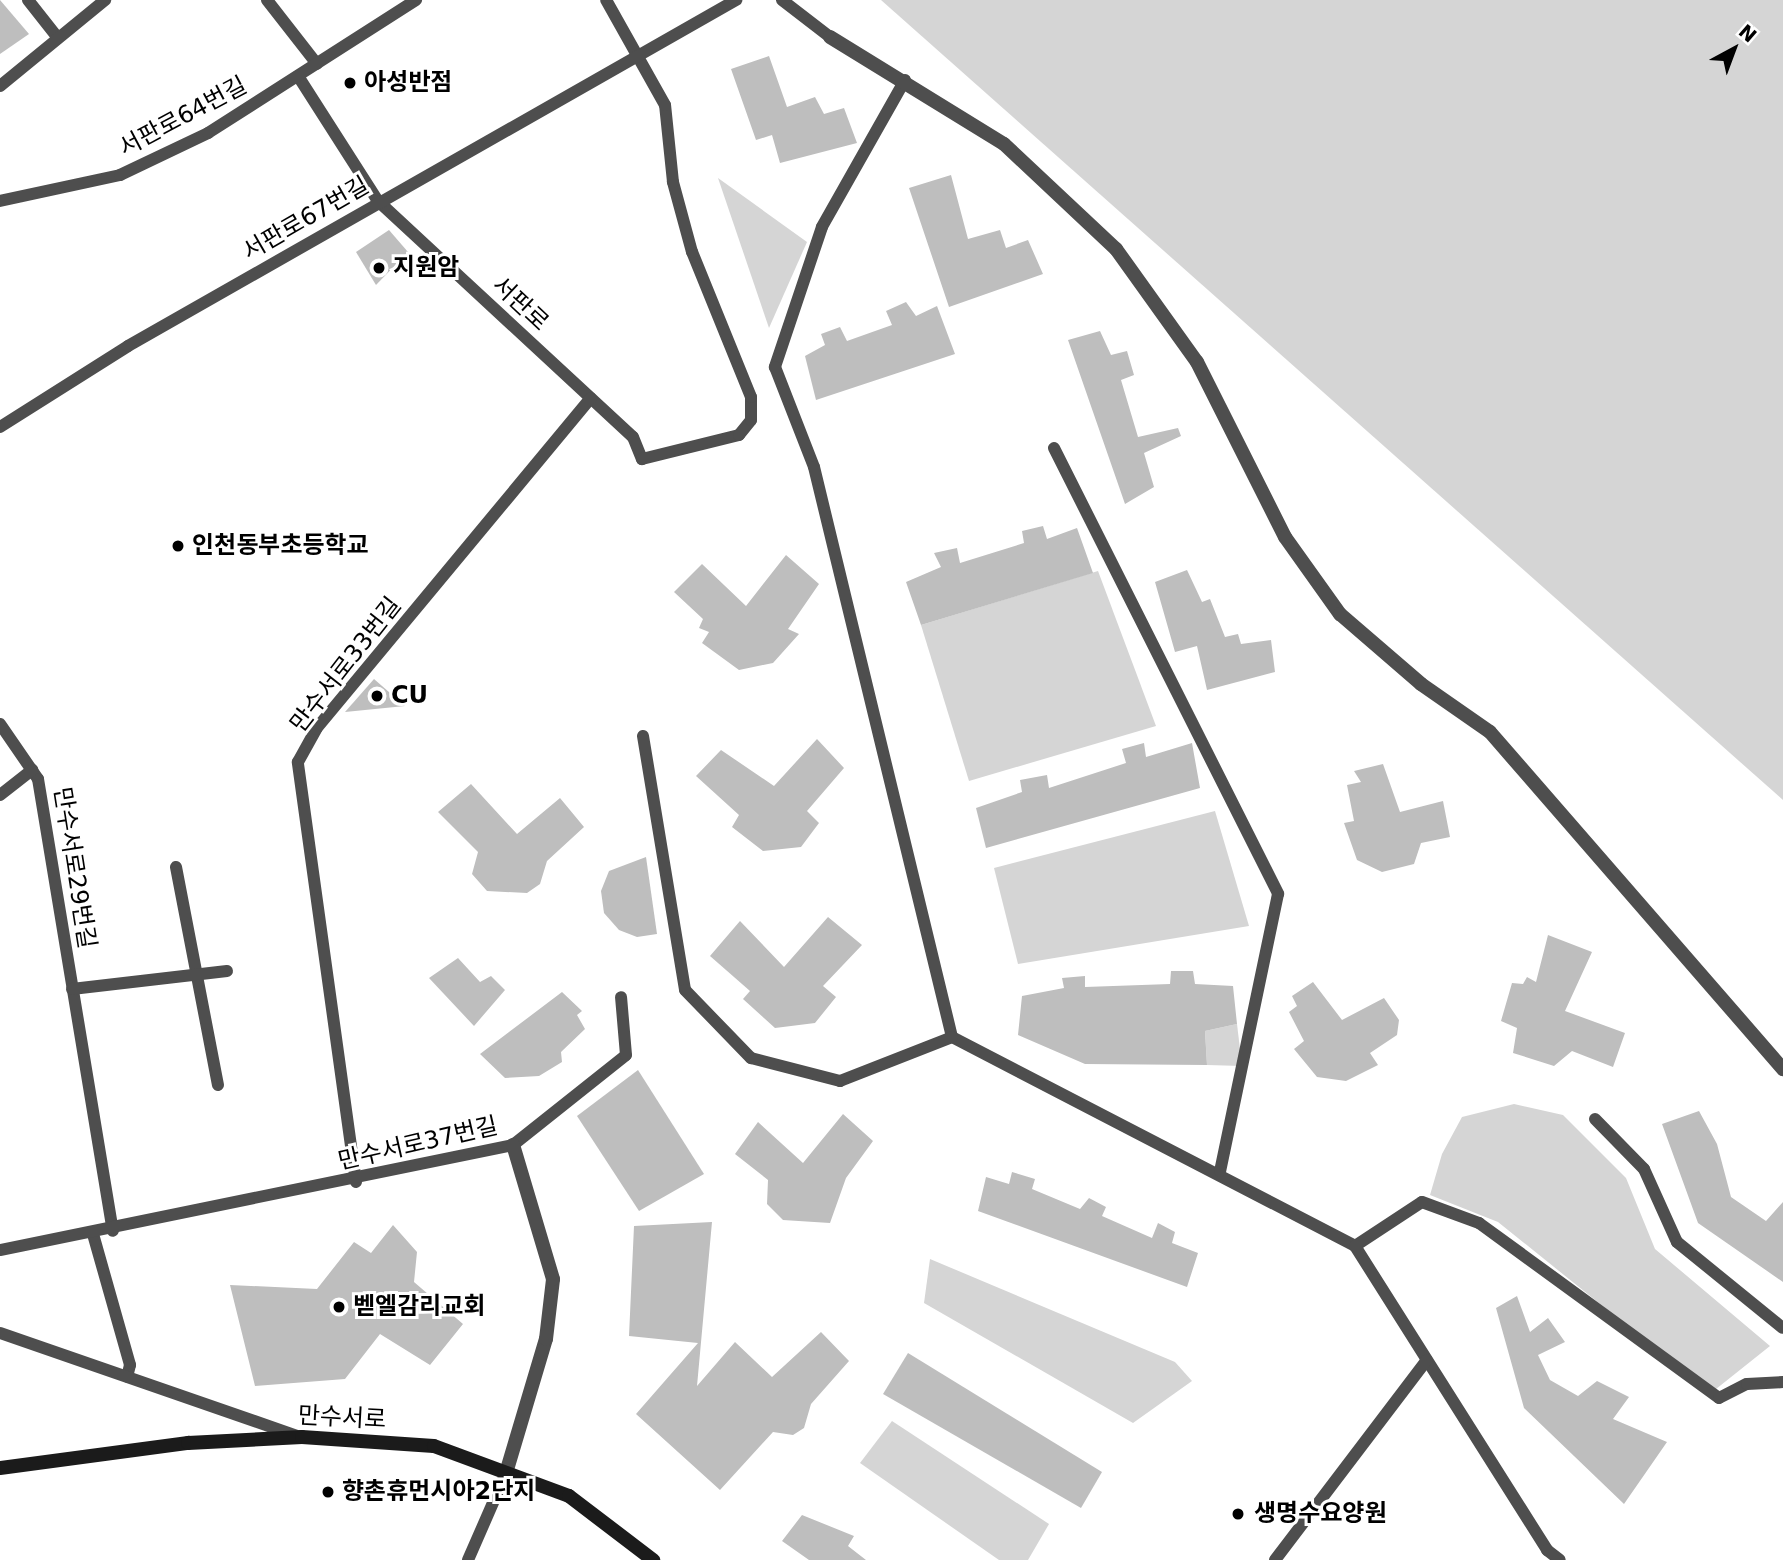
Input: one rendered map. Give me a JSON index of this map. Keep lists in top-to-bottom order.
{
  "streets": {
    "street": ["만수서로37번길", "만수서로"],
    "lane": [
      "서판로64번길",
      "서판로67번길",
      "서판로",
      "만수서로33번길",
      "만수서로29번길"
    ]
  },
  "crossings": [
    ["서판로64번길", "서판로"],
    ["서판로67번길", "서판로"],
    ["서판로", "만수서로33번길"],
    ["만수서로33번길", "만수서로37번길"],
    ["만수서로29번길", "만수서로37번길"],
    ["만수서로37번길", "만수서로"]
  ],
  "places": [
    "아성반점",
    "지원암",
    "인천동부초등학교",
    "CU",
    "벧엘감리교회",
    "향촌휴먼시아2단지",
    "생명수요양원"
  ],
  "north": "top right"
}
